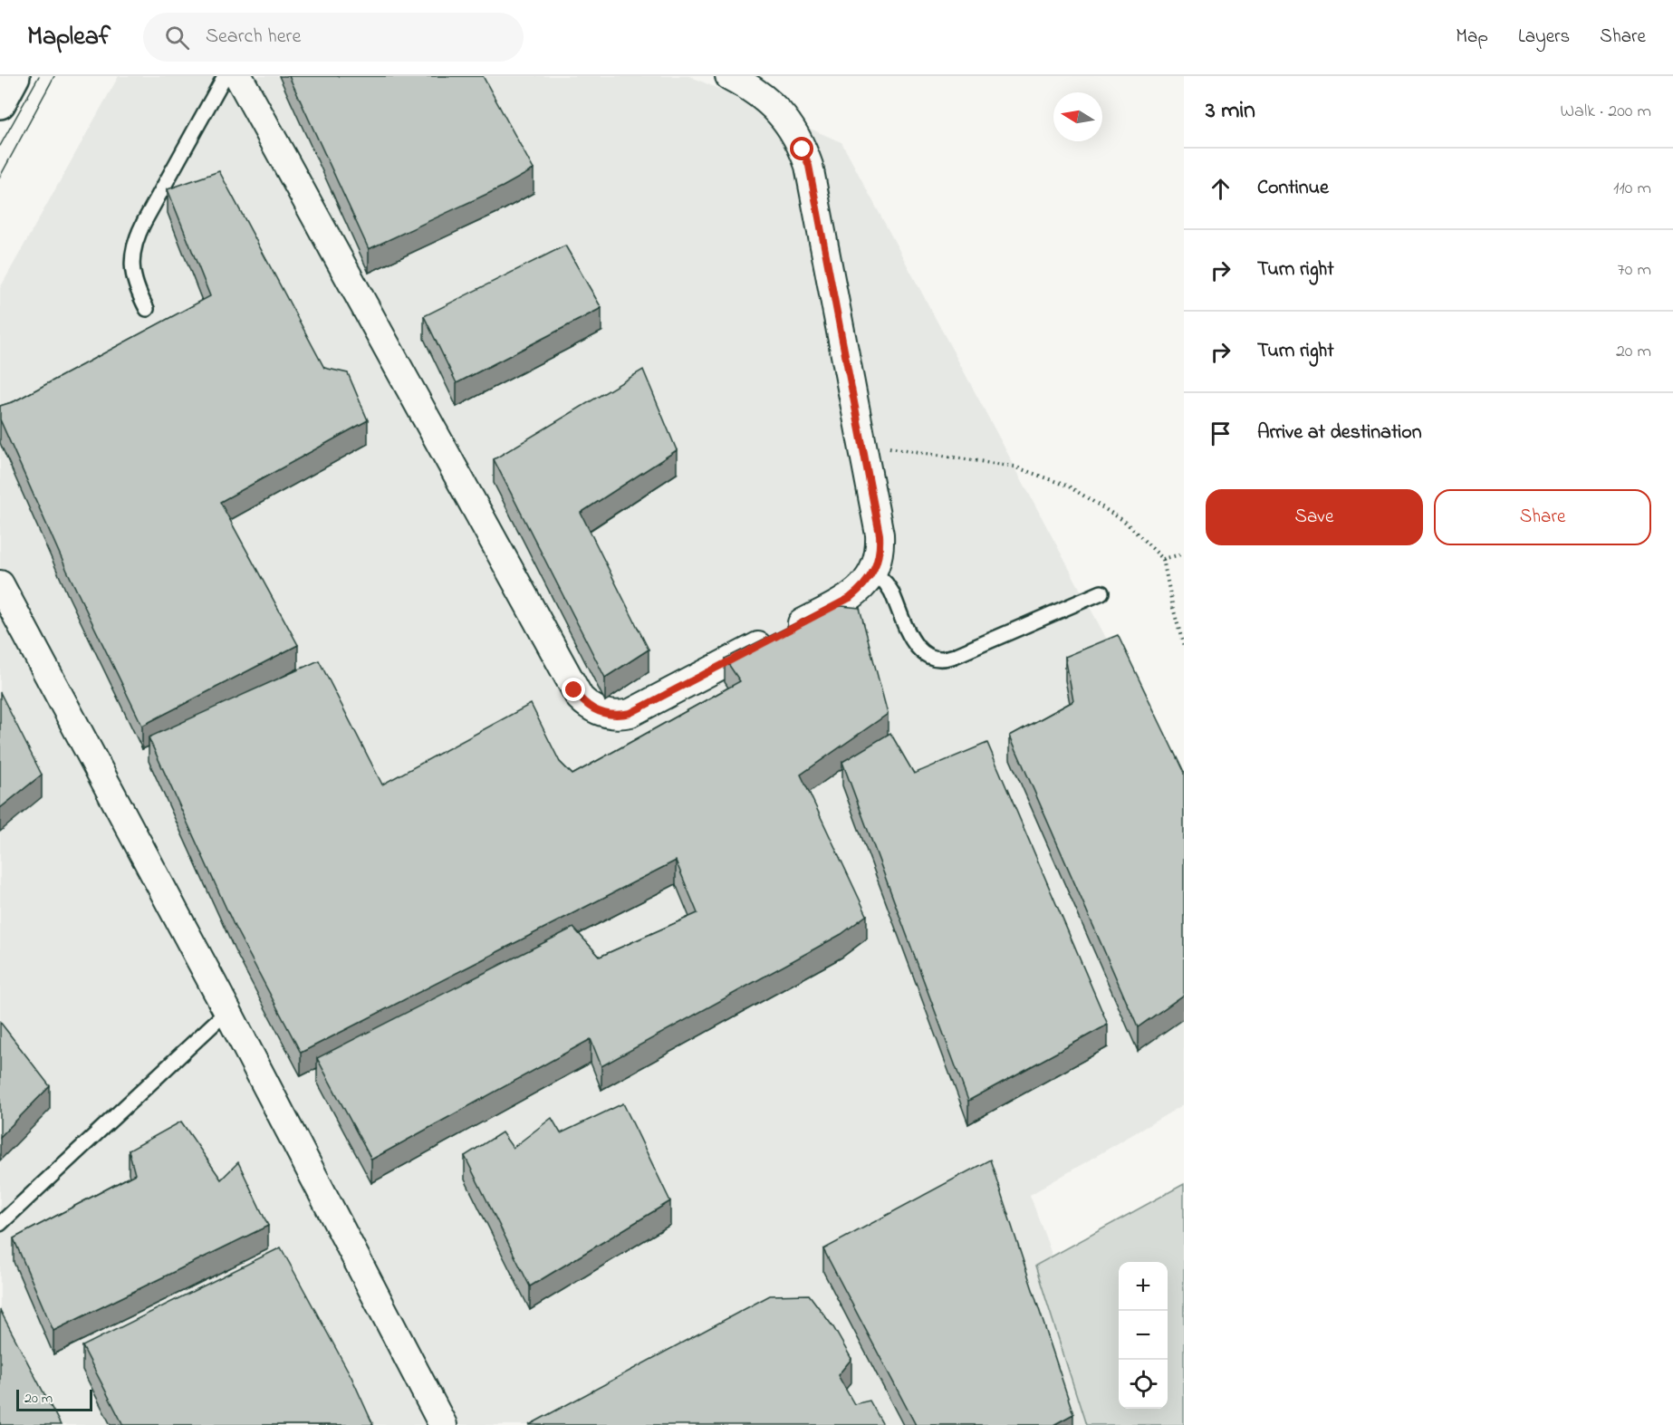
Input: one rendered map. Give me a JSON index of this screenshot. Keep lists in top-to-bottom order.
{
  "scale_bar": "20 m",
  "north": "left",
  "page": {
    "header": "Mapleaf",
    "search": "Search here",
    "nav": ["Map", "Layers", "Share"],
    "heading": ["3 min", "Walk · 200 m"],
    "list": [
      ["Continue", "110 m"],
      ["Turn right", "70 m"],
      ["Turn right", "20 m"],
      "Arrive at destination"
    ],
    "buttons": ["Save", "Share"],
    "map_buttons": ["+", "−"],
    "scale": "20 m"
  }
}
